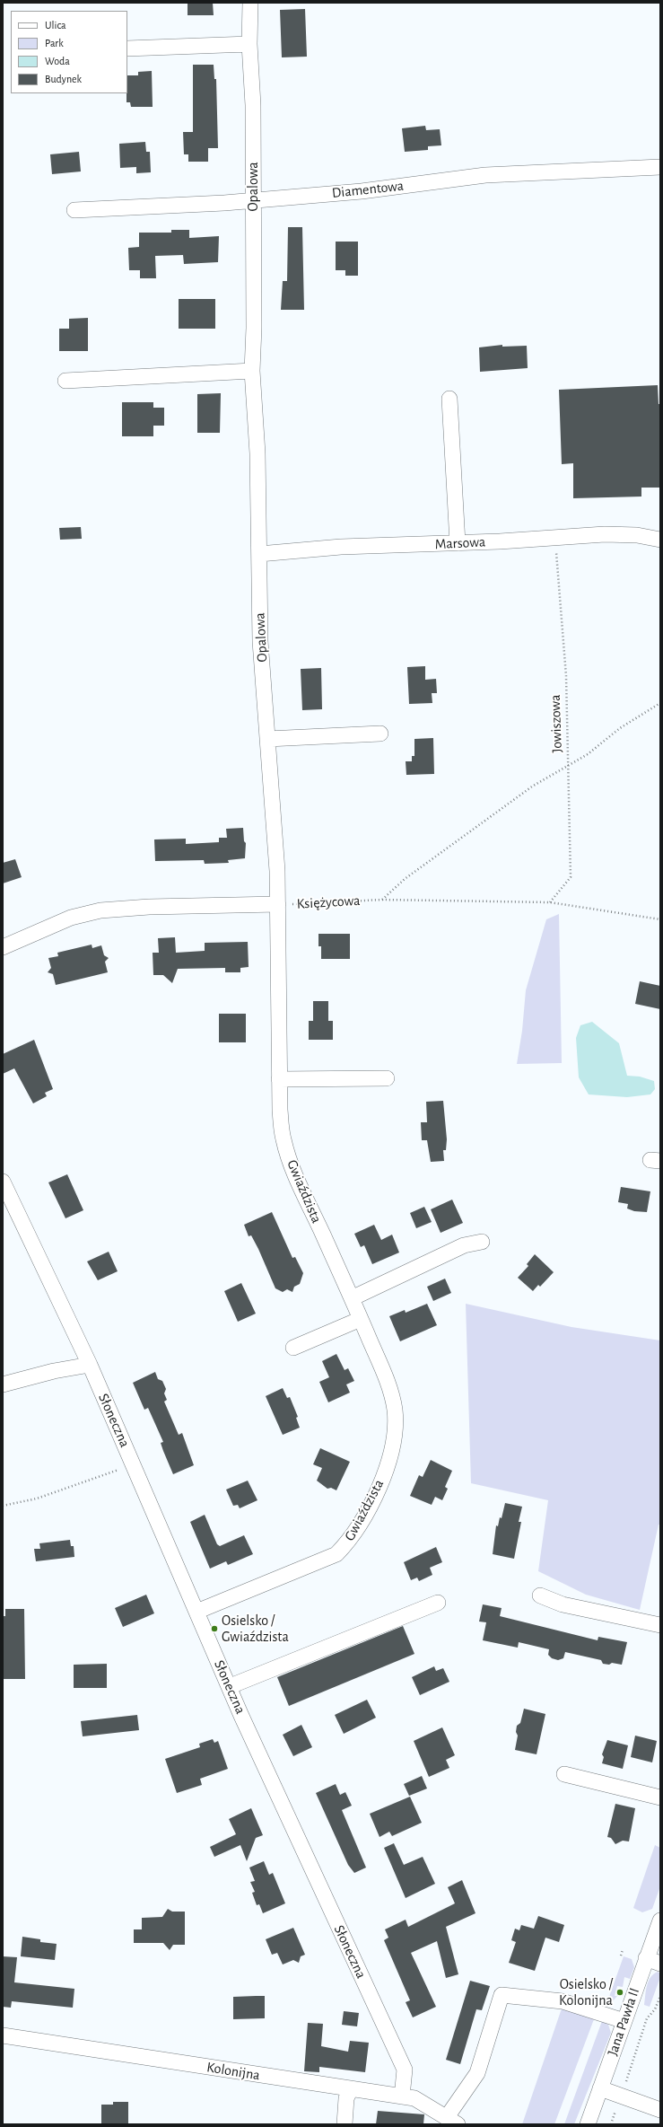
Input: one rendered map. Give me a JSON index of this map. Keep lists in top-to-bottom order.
{
  "streets": {
    "street": [
      "Opalowa",
      "Diamentowa",
      "Marsowa",
      "Księżycowa",
      "Gwiaździsta",
      "Słoneczna",
      "Jana Pawła II",
      "Kolonijna"
    ],
    "path": ["Jowiszowa"]
  },
  "crossings": [
    ["Opalowa", "Diamentowa"],
    ["Opalowa", "Marsowa"],
    ["Opalowa", "Księżycowa"],
    ["Opalowa", "Gwiaździsta"],
    ["Marsowa", "Jowiszowa"],
    ["Jowiszowa", "Księżycowa"],
    ["Księżycowa", "Gwiaździsta"],
    ["Gwiaździsta", "Słoneczna"],
    ["Słoneczna", "Kolonijna"]
  ],
  "places": ["Osielsko / Gwiaździsta", "Osielsko / Kolonijna"],
  "legend": [
    "Ulica",
    "Park",
    "Woda",
    "Budynek"
  ]
}
